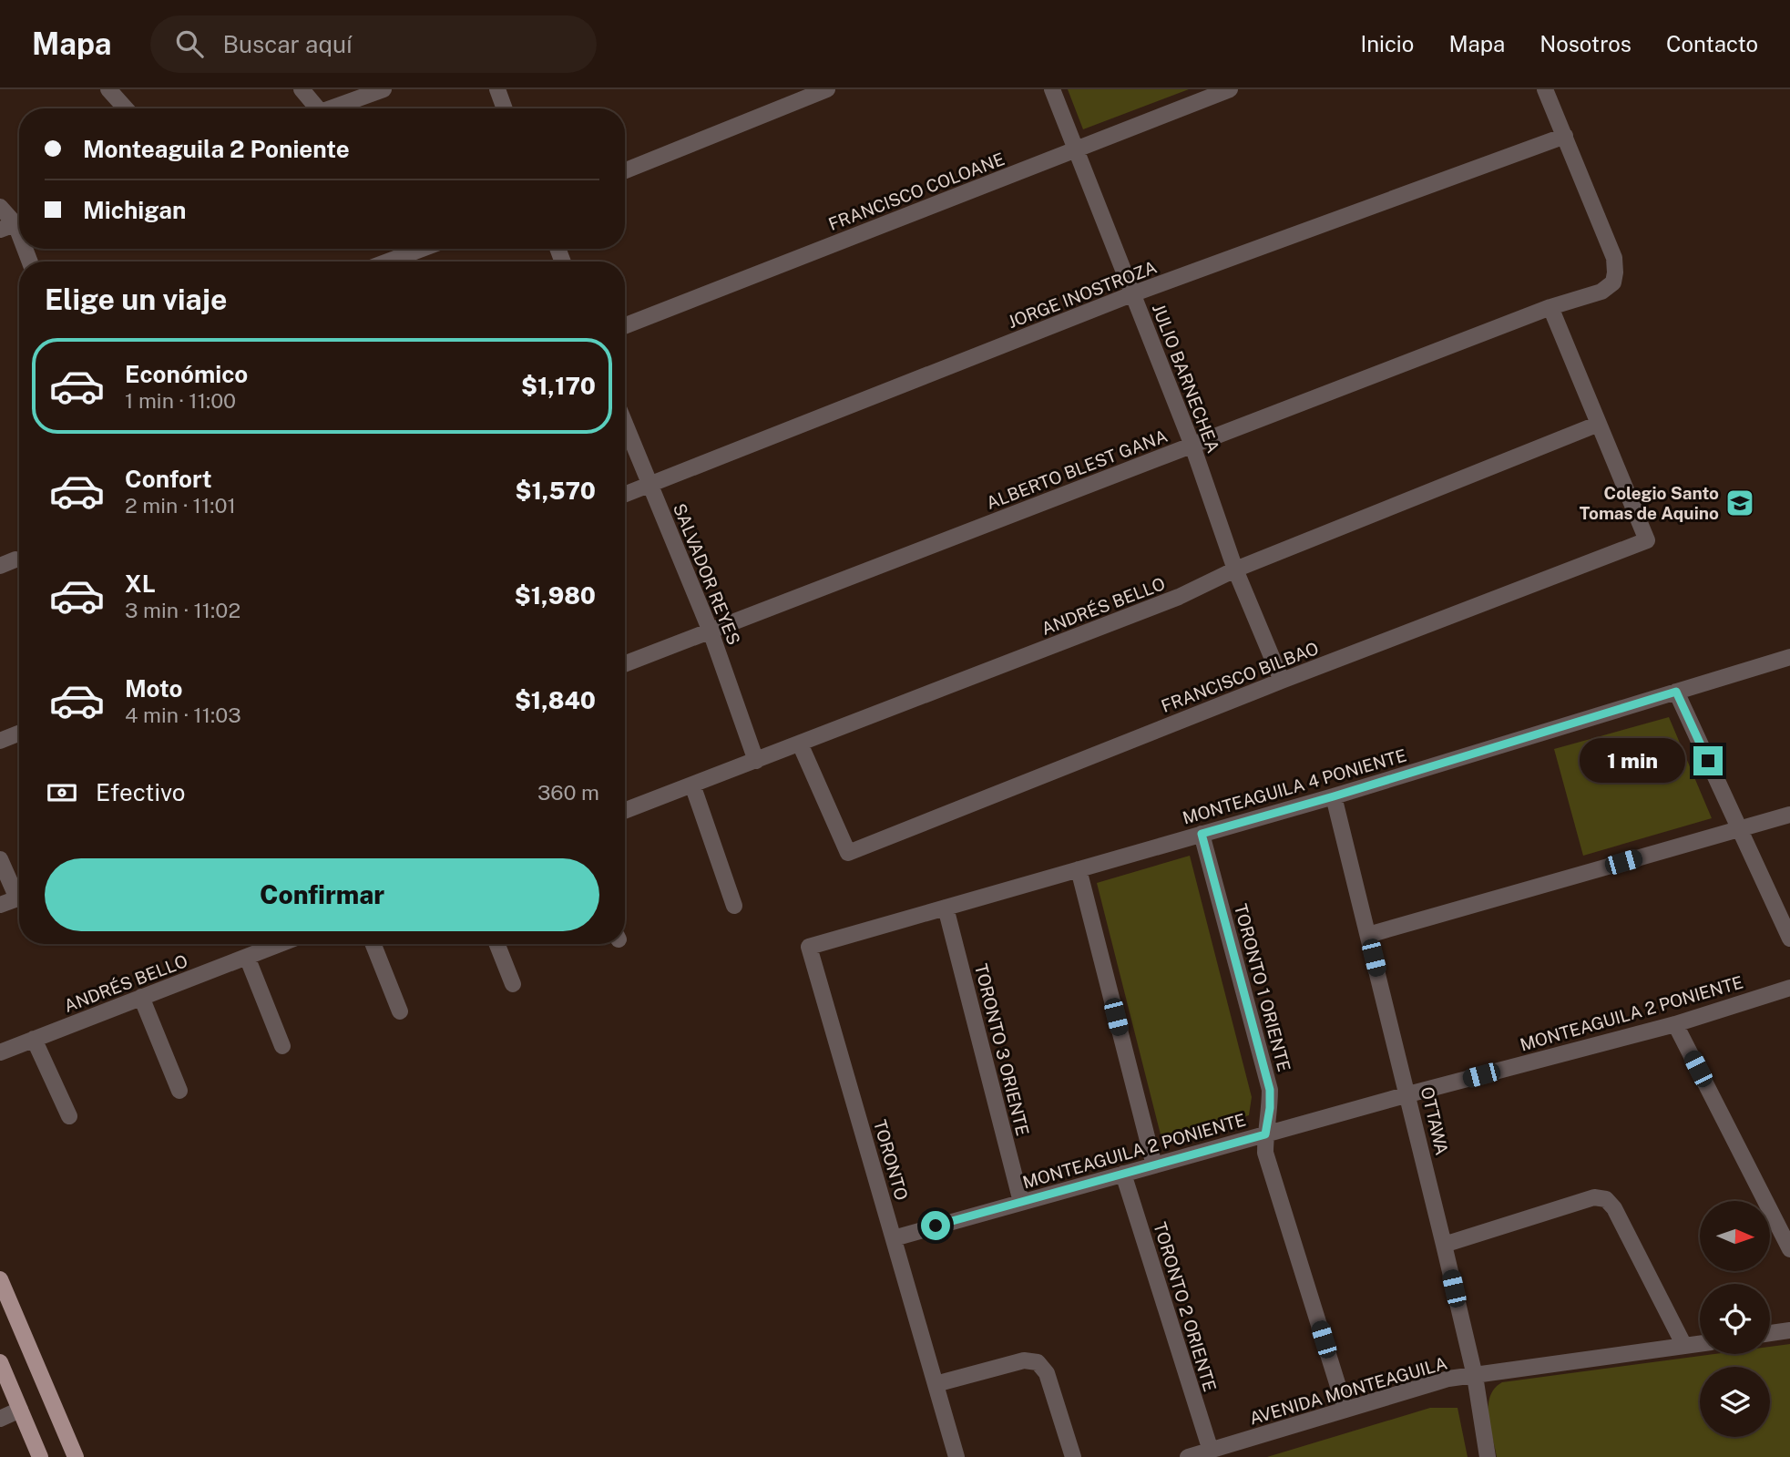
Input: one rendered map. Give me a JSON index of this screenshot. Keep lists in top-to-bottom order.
{
  "streets": {
    "street": [
      "FRANCISCO COLOANE",
      "JORGE INOSTROZA",
      "JULIO BARNECHEA",
      "ALBERTO BLEST GANA",
      "SALVADOR REYES",
      "ANDRÉS BELLO",
      "FRANCISCO BILBAO",
      "MONTEAGUILA 4 PONIENTE",
      "TORONTO 1 ORIENTE",
      "MONTEAGUILA 2 PONIENTE",
      "TORONTO 3 ORIENTE",
      "OTTAWA",
      "TORONTO",
      "TORONTO 2 ORIENTE",
      "AVENIDA MONTEAGUILA"
    ]
  },
  "crossings": [
    ["FRANCISCO COLOANE", "JULIO BARNECHEA"],
    ["JORGE INOSTROZA", "JULIO BARNECHEA"],
    ["JORGE INOSTROZA", "ALBERTO BLEST GANA"],
    ["JORGE INOSTROZA", "SALVADOR REYES"],
    ["JULIO BARNECHEA", "ALBERTO BLEST GANA"],
    ["JULIO BARNECHEA", "ANDRÉS BELLO"],
    ["JULIO BARNECHEA", "FRANCISCO BILBAO"],
    ["ALBERTO BLEST GANA", "SALVADOR REYES"],
    ["SALVADOR REYES", "ANDRÉS BELLO"],
    ["ANDRÉS BELLO", "FRANCISCO BILBAO"],
    ["MONTEAGUILA 4 PONIENTE", "TORONTO 1 ORIENTE"],
    ["MONTEAGUILA 4 PONIENTE", "TORONTO 3 ORIENTE"],
    ["MONTEAGUILA 4 PONIENTE", "OTTAWA"],
    ["MONTEAGUILA 4 PONIENTE", "TORONTO"],
    ["TORONTO 1 ORIENTE", "MONTEAGUILA 2 PONIENTE"],
    ["TORONTO 1 ORIENTE", "AVENIDA MONTEAGUILA"],
    ["MONTEAGUILA 2 PONIENTE", "TORONTO 3 ORIENTE"],
    ["MONTEAGUILA 2 PONIENTE", "OTTAWA"],
    ["MONTEAGUILA 2 PONIENTE", "TORONTO"],
    ["MONTEAGUILA 2 PONIENTE", "TORONTO 2 ORIENTE"],
    ["OTTAWA", "AVENIDA MONTEAGUILA"],
    ["TORONTO 2 ORIENTE", "AVENIDA MONTEAGUILA"]
  ],
  "places": {
    "school or university": ["Colegio Santo Tomas de Aquino"]
  },
  "north": "right",
  "page": {
    "header": "Mapa",
    "search": "Buscar aquí",
    "nav": [
      "Inicio",
      "Mapa",
      "Nosotros",
      "Contacto"
    ],
    "banner": ["Monteaguila 2 Poniente", "Michigan"],
    "heading": "Elige un viaje",
    "list": [
      {
        "name": "Económico",
        "note": "1 min · 11:00",
        "value": "$1,170"
      },
      {
        "name": "Confort",
        "note": "2 min · 11:01",
        "value": "$1,570"
      },
      {
        "name": "XL",
        "note": "3 min · 11:02",
        "value": "$1,980"
      },
      {
        "name": "Moto",
        "note": "4 min · 11:03",
        "value": "$1,840"
      }
    ],
    "bubble": "1 min",
    "pay": ["Efectivo", "360 m"],
    "buttons": "Confirmar"
  }
}
